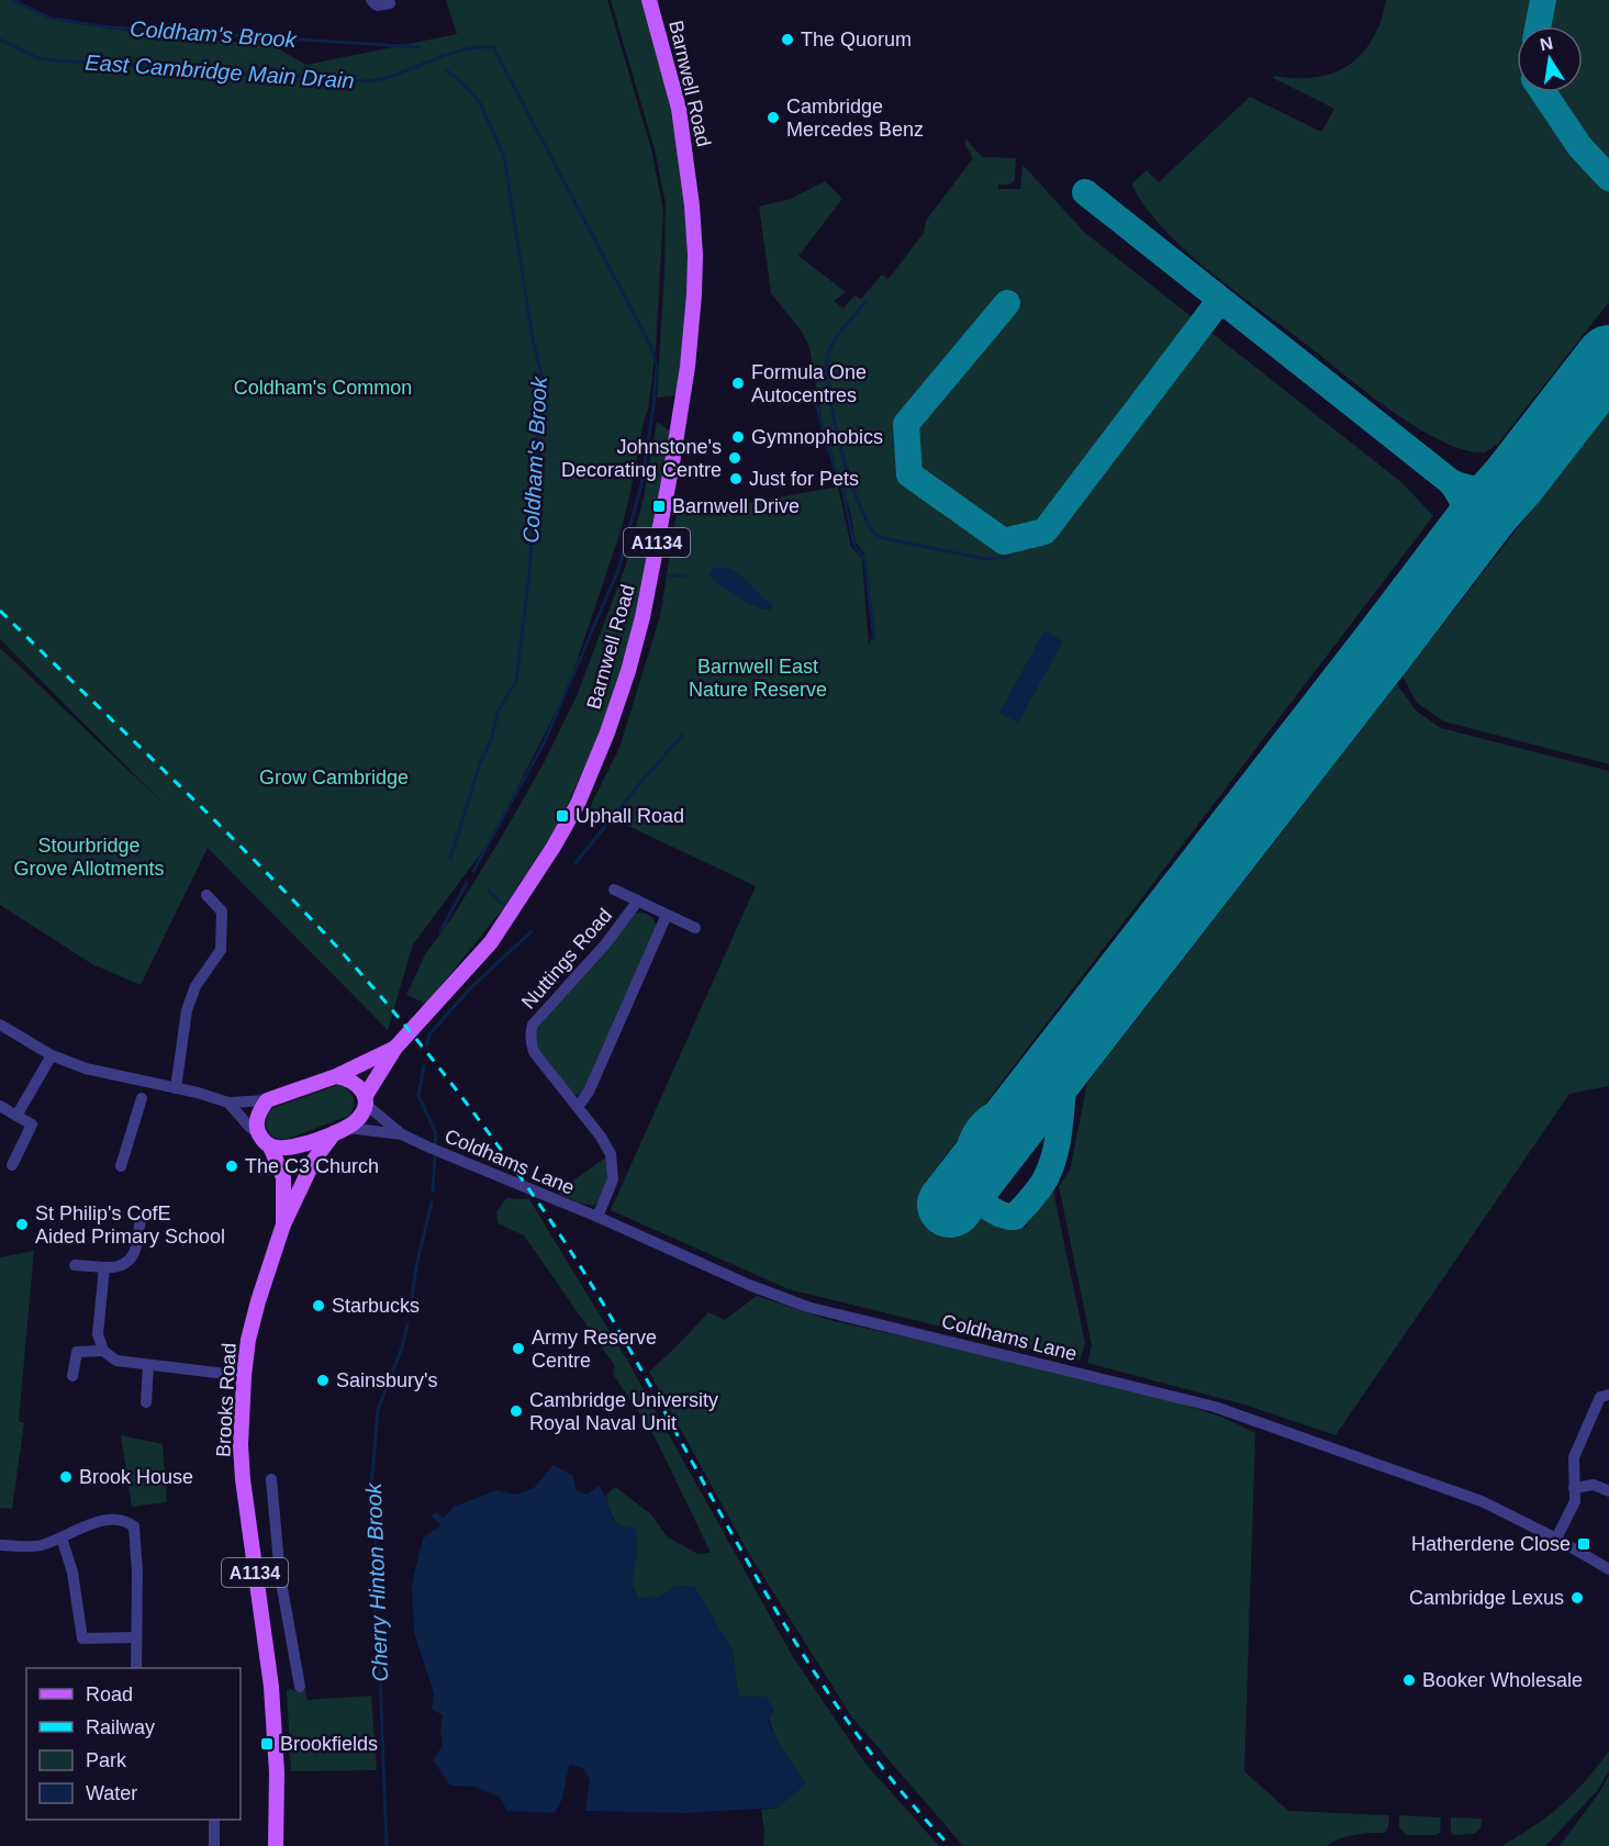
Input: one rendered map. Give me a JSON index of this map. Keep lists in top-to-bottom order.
{
  "streets": {
    "main road": ["Barnwell Road", "A1134", "Brooks Road"],
    "street": ["Nuttings Road", "Coldhams Lane"]
  },
  "crossings": [
    ["Barnwell Road", "A1134"],
    ["Barnwell Road", "Coldhams Lane"],
    ["A1134", "Coldhams Lane"],
    ["A1134", "Brooks Road"],
    ["Nuttings Road", "Coldhams Lane"],
    ["Coldhams Lane", "Brooks Road"]
  ],
  "water": ["Coldham's Brook", "East Cambridge Main Drain", "Cherry Hinton Brook"],
  "parks": [
    "Coldham's Common",
    "Barnwell East Nature Reserve",
    "Grow Cambridge",
    "Stourbridge Grove Allotments"
  ],
  "places": {
    "other": [
      "The Quorum",
      "Cambridge Mercedes Benz",
      "Formula One Autocentres",
      "Gymnophobics",
      "Johnstone's Decorating Centre",
      "Just for Pets",
      "The C3 Church",
      "St Philip's CofE Aided Primary School",
      "Starbucks",
      "Army Reserve Centre",
      "Sainsbury's",
      "Cambridge University Royal Naval Unit",
      "Brook House",
      "Cambridge Lexus",
      "Booker Wholesale"
    ],
    "transit": [
      "Barnwell Drive",
      "Uphall Road",
      "Hatherdene Close",
      "Brookfields"
    ]
  },
  "legend": [
    "Road",
    "Railway",
    "Park",
    "Water"
  ],
  "north": "top"
}
